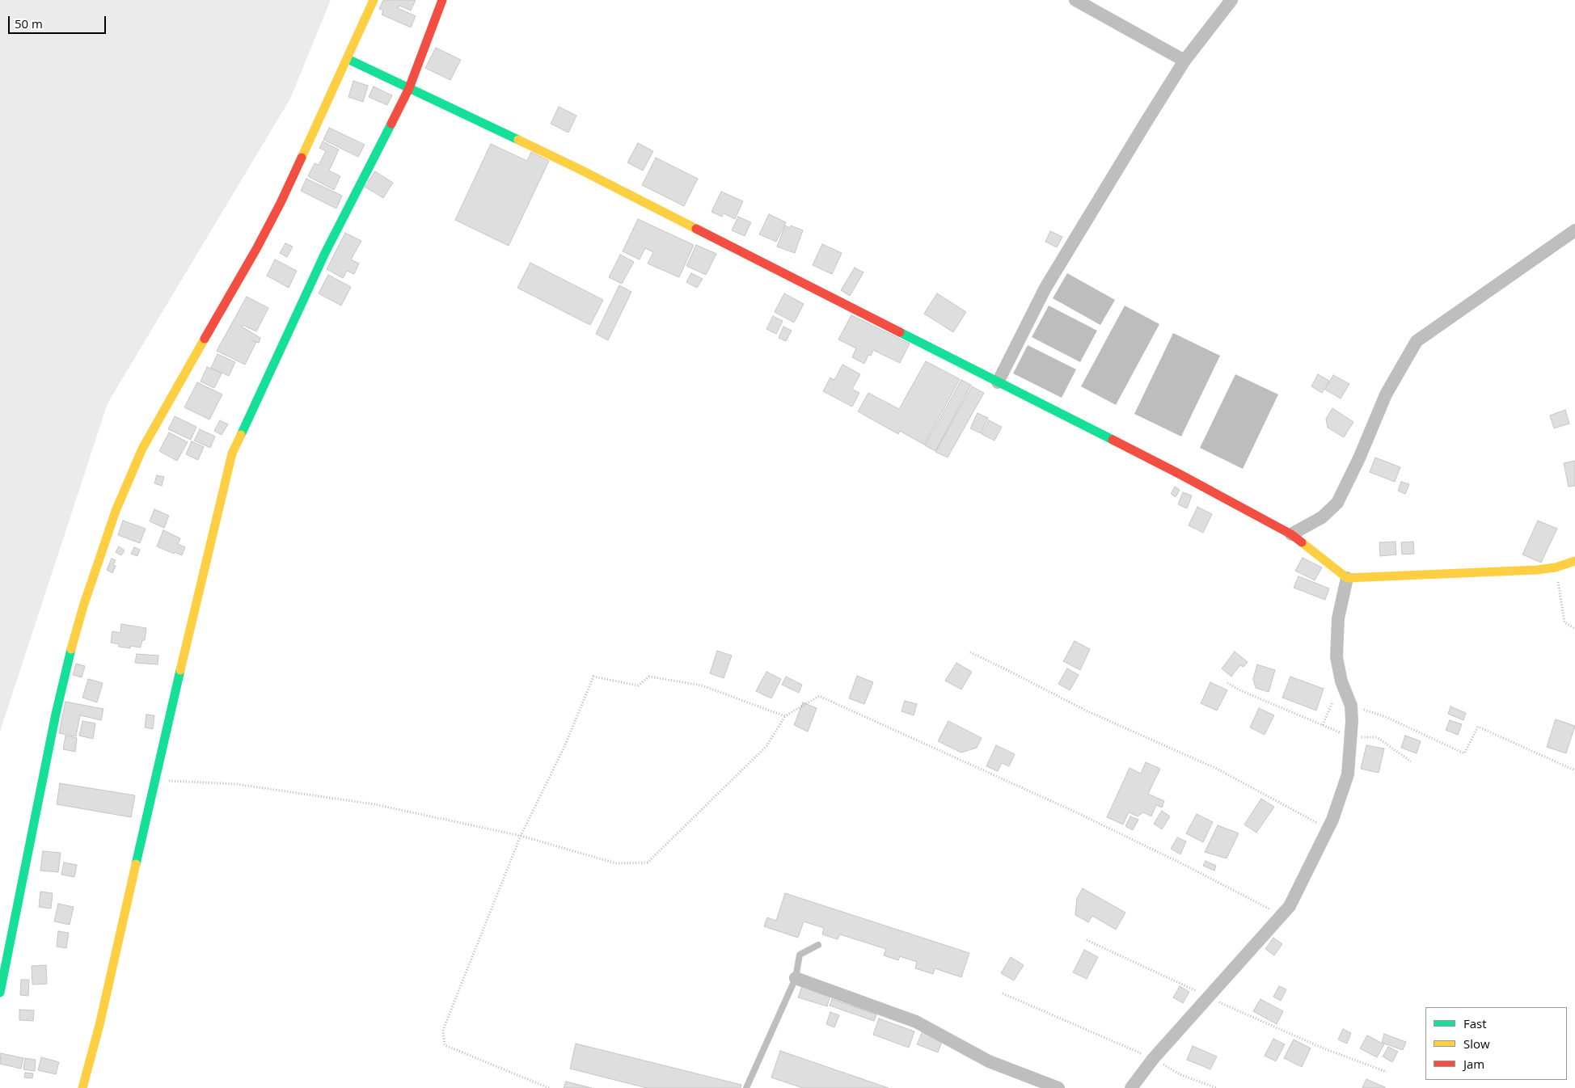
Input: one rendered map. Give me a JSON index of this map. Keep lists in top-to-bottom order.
{
  "legend": ["Fast", "Slow", "Jam"],
  "scale_bar": "50 m"
}
